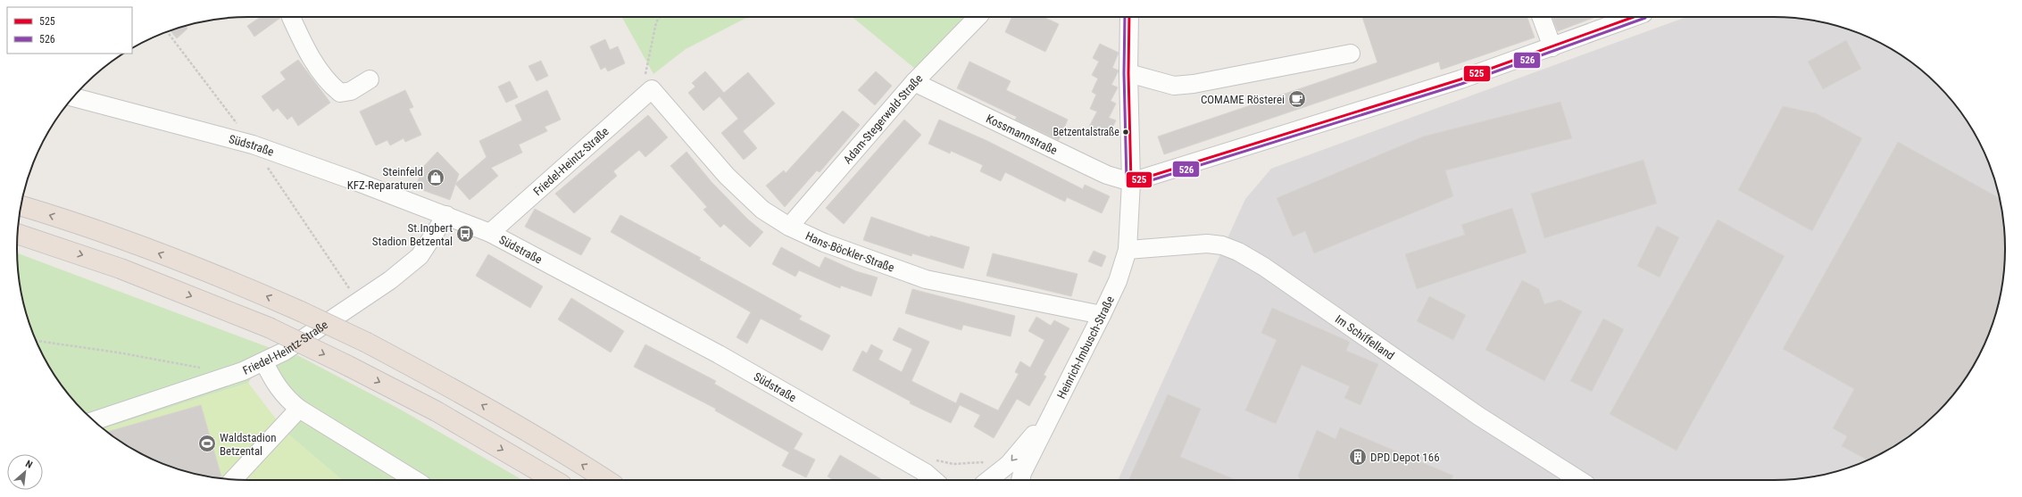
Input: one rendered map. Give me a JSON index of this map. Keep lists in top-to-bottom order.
{
  "streets": {
    "street": [
      "Adam-Stegerwald-Straße",
      "Kossmannstraße",
      "Südstraße",
      "Friedel-Heintz-Straße",
      "Hans-Böckler-Straße",
      "Im Schiffelland",
      "Heinrich-Imbusch-Straße"
    ]
  },
  "crossings": [
    ["Adam-Stegerwald-Straße", "Kossmannstraße"],
    ["Adam-Stegerwald-Straße", "Hans-Böckler-Straße"],
    ["Südstraße", "Friedel-Heintz-Straße"],
    ["Friedel-Heintz-Straße", "Hans-Böckler-Straße"],
    ["Hans-Böckler-Straße", "Heinrich-Imbusch-Straße"],
    ["Im Schiffelland", "Heinrich-Imbusch-Straße"]
  ],
  "places": {
    "cafe": ["COMAME Rösterei"],
    "other": ["Betzentalstraße"],
    "shop": ["Steinfeld KFZ-Reparaturen"],
    "bus stop": ["St.Ingbert Stadion Betzental"],
    "sports": ["Waldstadion Betzental"],
    "building": ["DPD Depot 166"]
  },
  "lines": ["transit line 525", "transit line 526"],
  "legend": ["525", "526"],
  "north": "top right"
}
